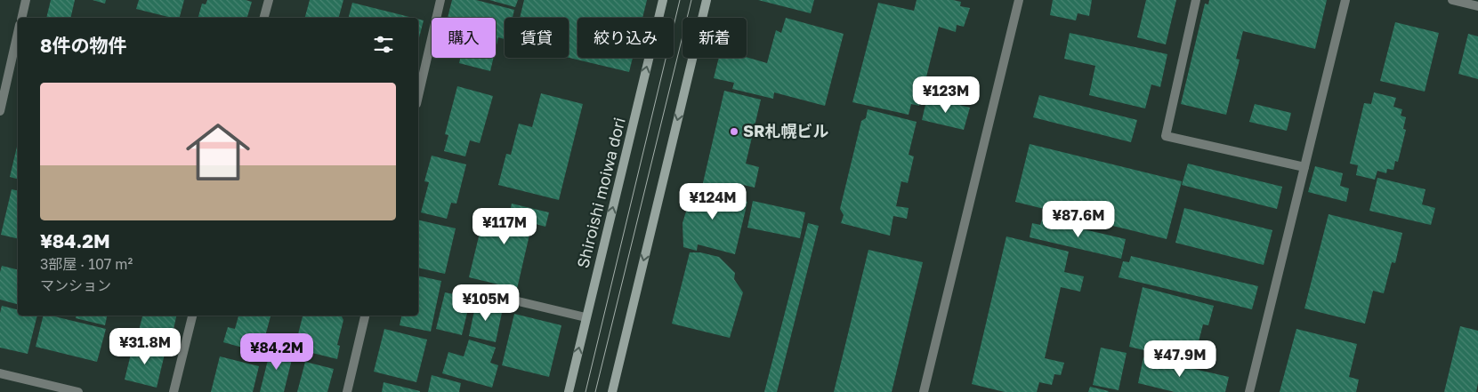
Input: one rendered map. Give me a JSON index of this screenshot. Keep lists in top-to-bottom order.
{
  "streets": {
    "main road": ["Shiroishi moiwa dori"]
  },
  "places": ["SR札幌ビル"],
  "page": {
    "chip": [
      "購入",
      "賃貸",
      "絞り込み",
      "新着"
    ],
    "heading": "8件の物件",
    "list": [
      {
        "name": "¥84.2M",
        "note": "3部屋 · 107 m² · マンション"
      }
    ],
    "price": [
      "¥123M",
      "¥124M",
      "¥87.6M",
      "¥117M",
      "¥105M",
      "¥31.8M",
      "¥84.2M",
      "¥47.9M"
    ]
  }
}
